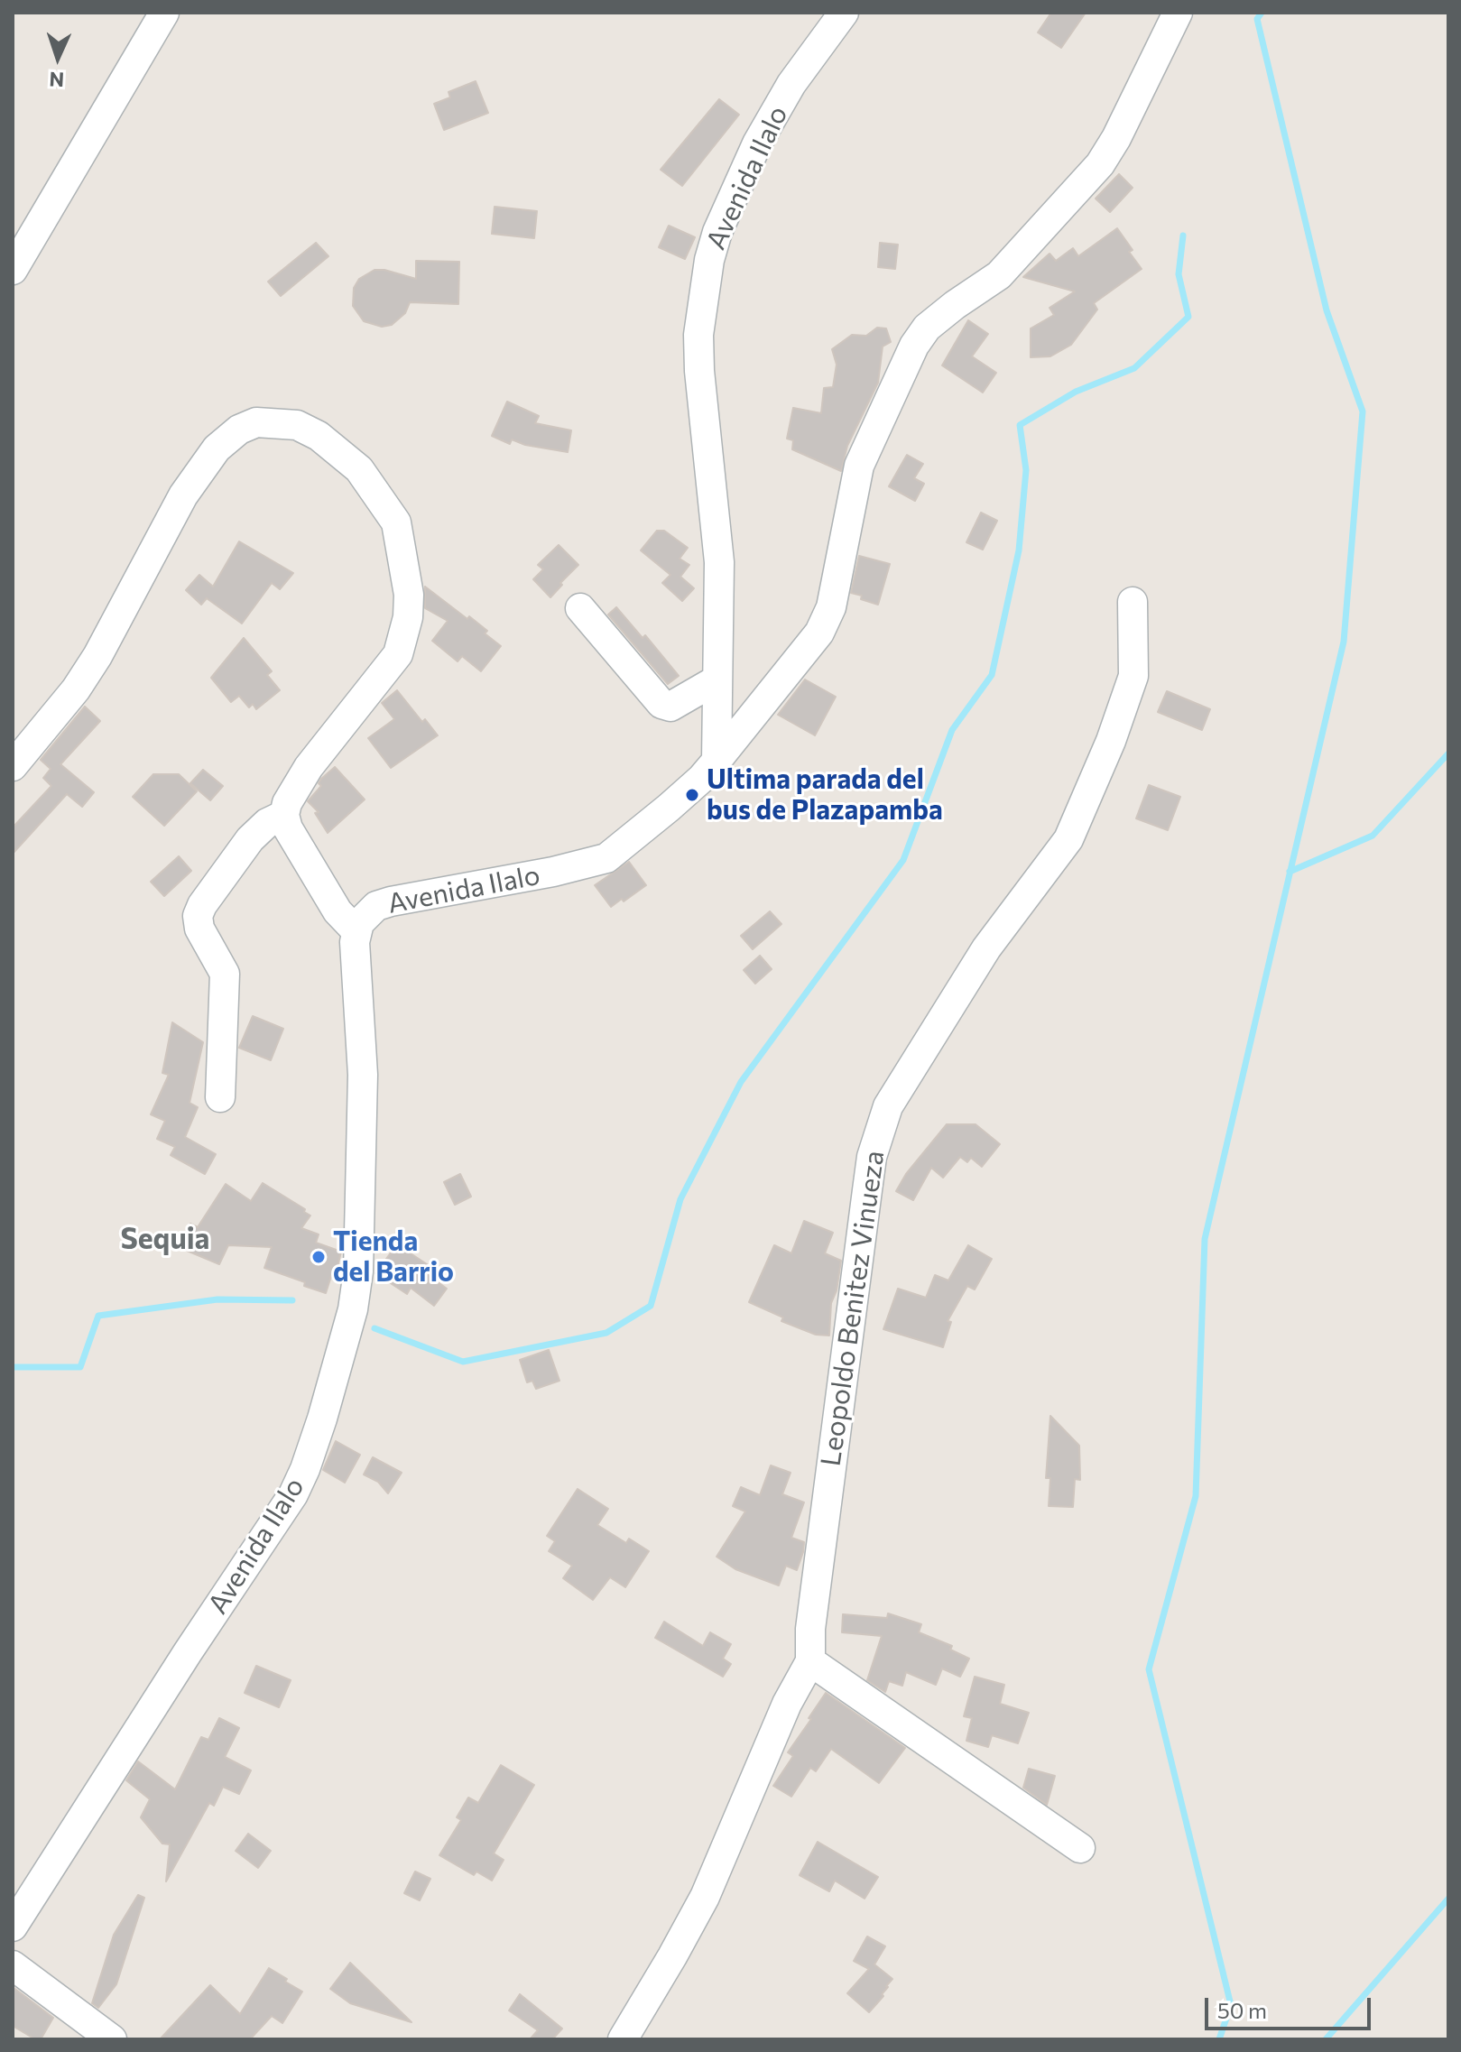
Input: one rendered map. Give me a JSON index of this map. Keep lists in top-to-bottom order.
{
  "streets": {
    "street": ["Avenida Ilalo", "Leopoldo Benitez Vinueza"]
  },
  "districts": ["Sequia"],
  "places": ["Ultima parada del bus de Plazapamba", "Tienda del Barrio"],
  "scale_bar": "50 m",
  "north": "bottom"
}
